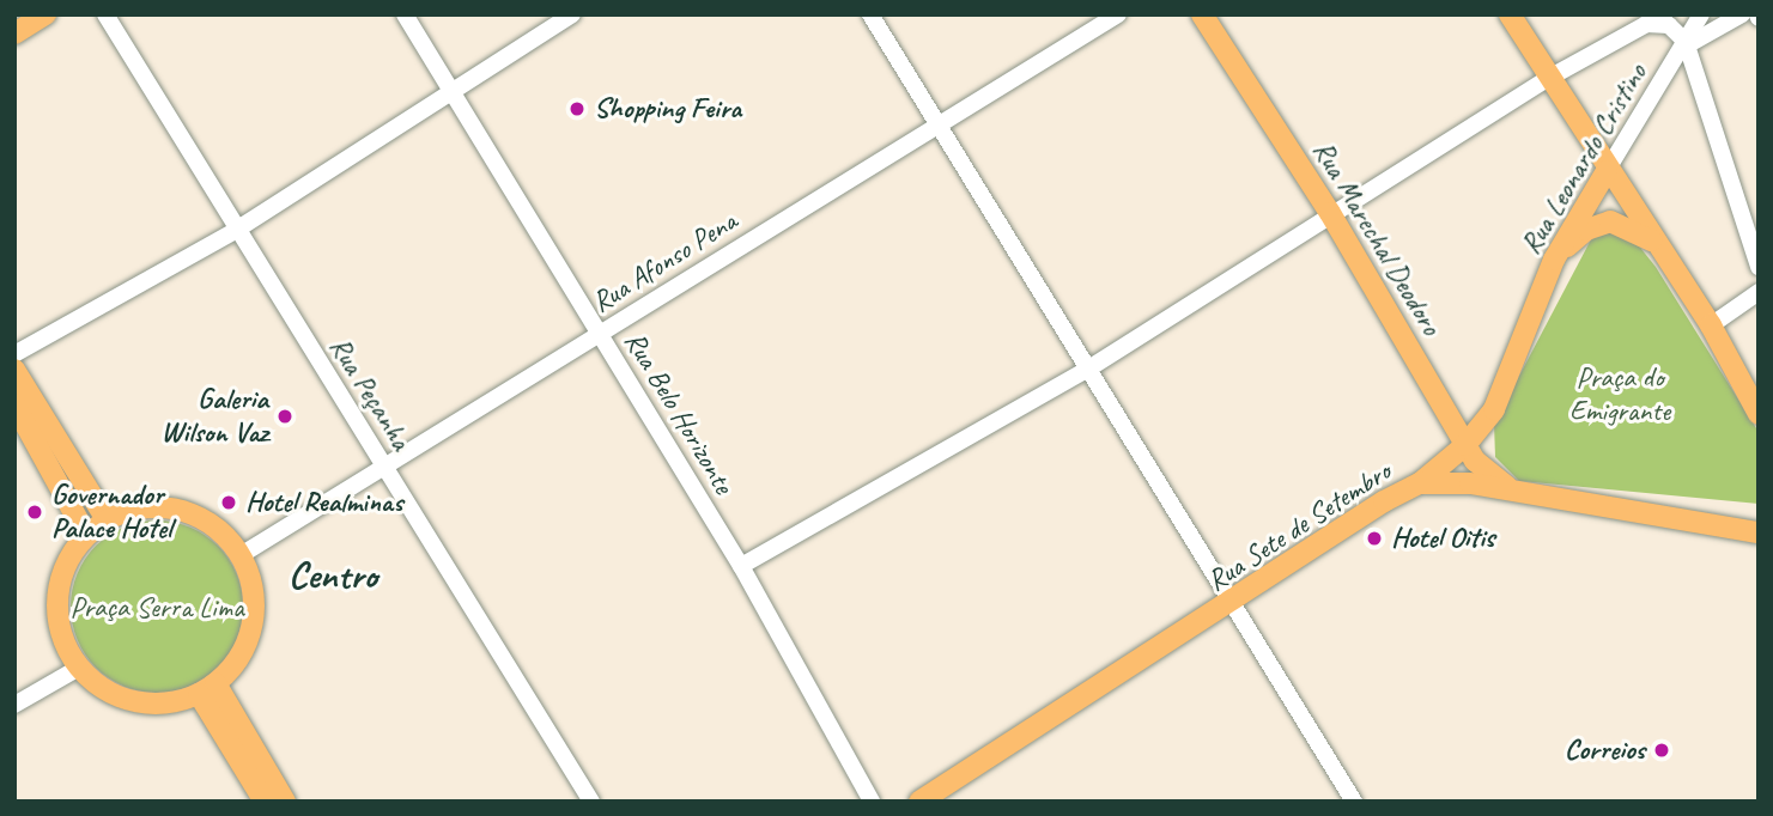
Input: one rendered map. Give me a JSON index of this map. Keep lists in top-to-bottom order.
{
  "streets": {
    "main road": ["Rua Leonardo Cristino", "Rua Marechal Deodoro", "Rua Sete de Setembro"],
    "street": ["Rua Afonso Pena", "Rua Peçanha", "Rua Belo Horizonte"]
  },
  "crossings": [
    ["Rua Leonardo Cristino", "Rua Marechal Deodoro"],
    ["Rua Afonso Pena", "Rua Peçanha"],
    ["Rua Afonso Pena", "Rua Belo Horizonte"]
  ],
  "districts": ["Centro"],
  "parks": ["Praça do Emigrante", "Praça Serra Lima"],
  "places": [
    "Shopping Feira",
    "Galeria Wilson Vaz",
    "Hotel Realminas",
    "Governador Palace Hotel",
    "Hotel Oitis",
    "Correios"
  ]
}
